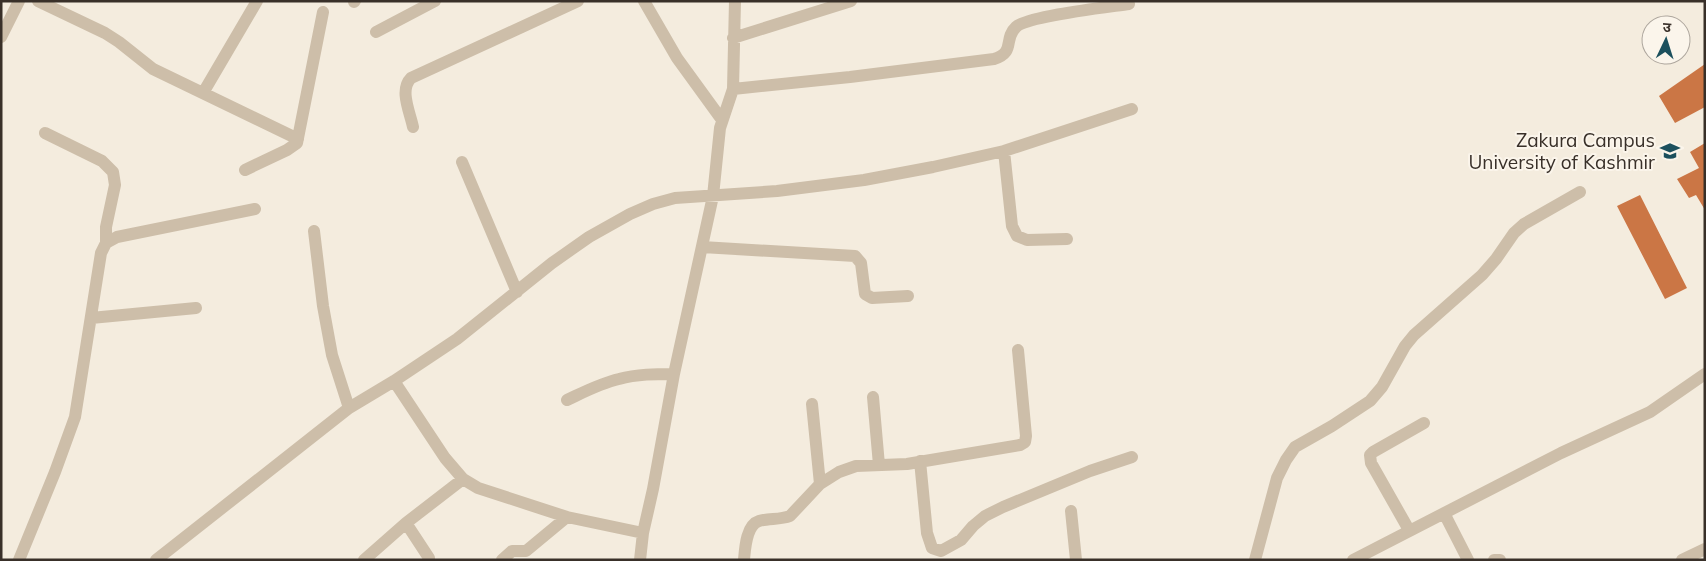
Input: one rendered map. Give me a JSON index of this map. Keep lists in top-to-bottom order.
{
  "places": {
    "school or university": ["Zakura Campus University of Kashmir"]
  },
  "north": "top"
}
